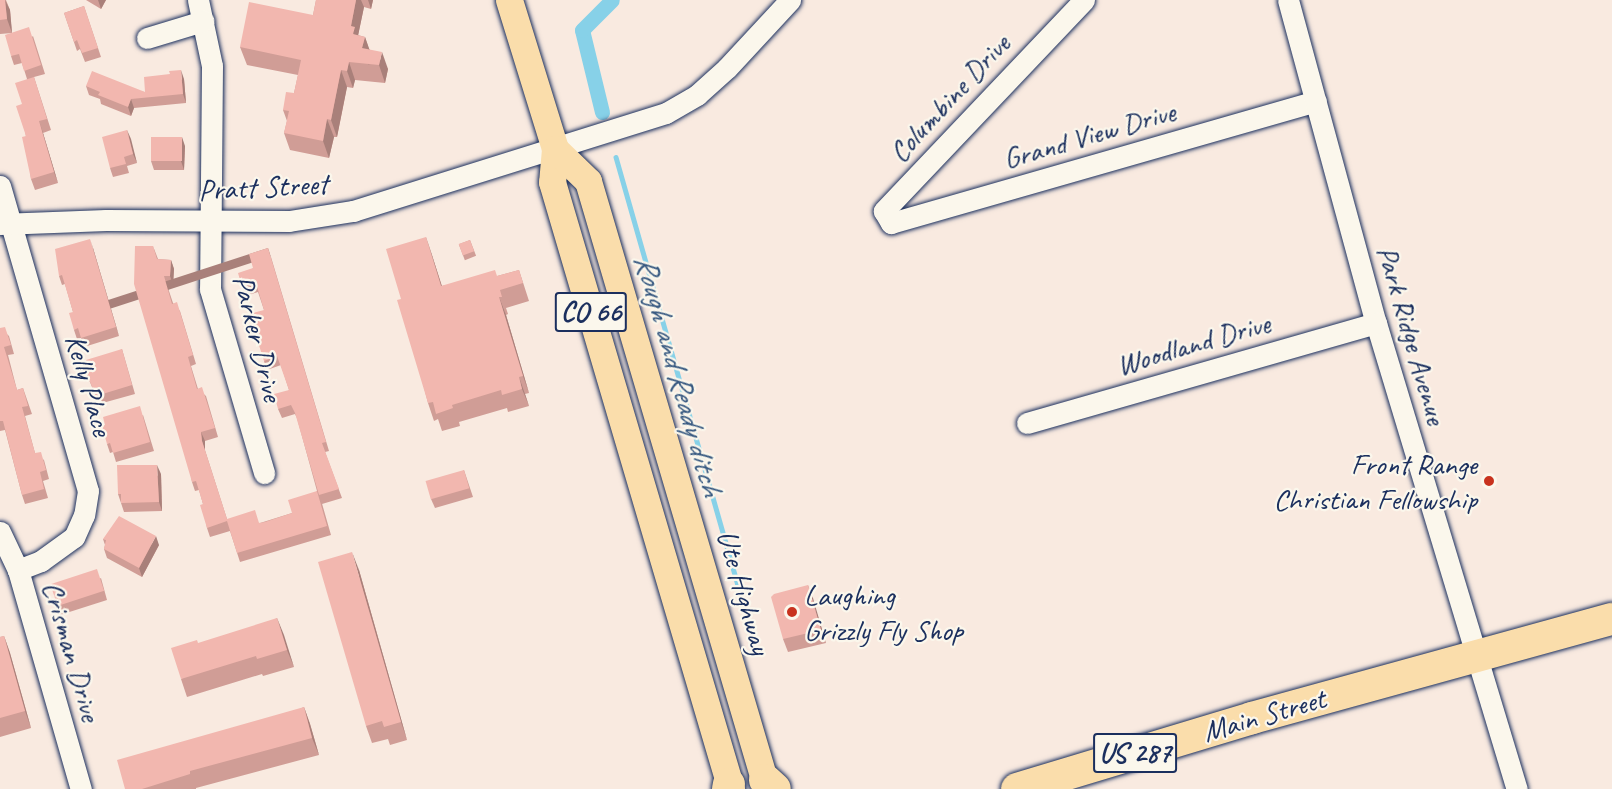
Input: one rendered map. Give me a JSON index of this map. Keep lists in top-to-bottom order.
{
  "streets": {
    "highway": ["Main Street", "US 287"],
    "main road": ["CO 66", "Ute Highway"],
    "street": [
      "Columbine Drive",
      "Grand View Drive",
      "Pratt Street",
      "Park Ridge Avenue",
      "Parker Drive",
      "Woodland Drive",
      "Kelly Place",
      "Crisman Drive"
    ]
  },
  "crossings": [
    ["Columbine Drive", "Grand View Drive"],
    ["Grand View Drive", "Park Ridge Avenue"],
    ["Pratt Street", "Parker Drive"],
    ["Pratt Street", "Kelly Place"],
    ["Pratt Street", "Ute Highway"],
    ["Park Ridge Avenue", "Woodland Drive"],
    ["Park Ridge Avenue", "Main Street"],
    ["Park Ridge Avenue", "US 287"],
    ["Kelly Place", "Crisman Drive"],
    ["Main Street", "US 287"]
  ],
  "water": ["Rough and Ready ditch"],
  "places": ["Front Range Christian Fellowship", "Laughing Grizzly Fly Shop"]
}
